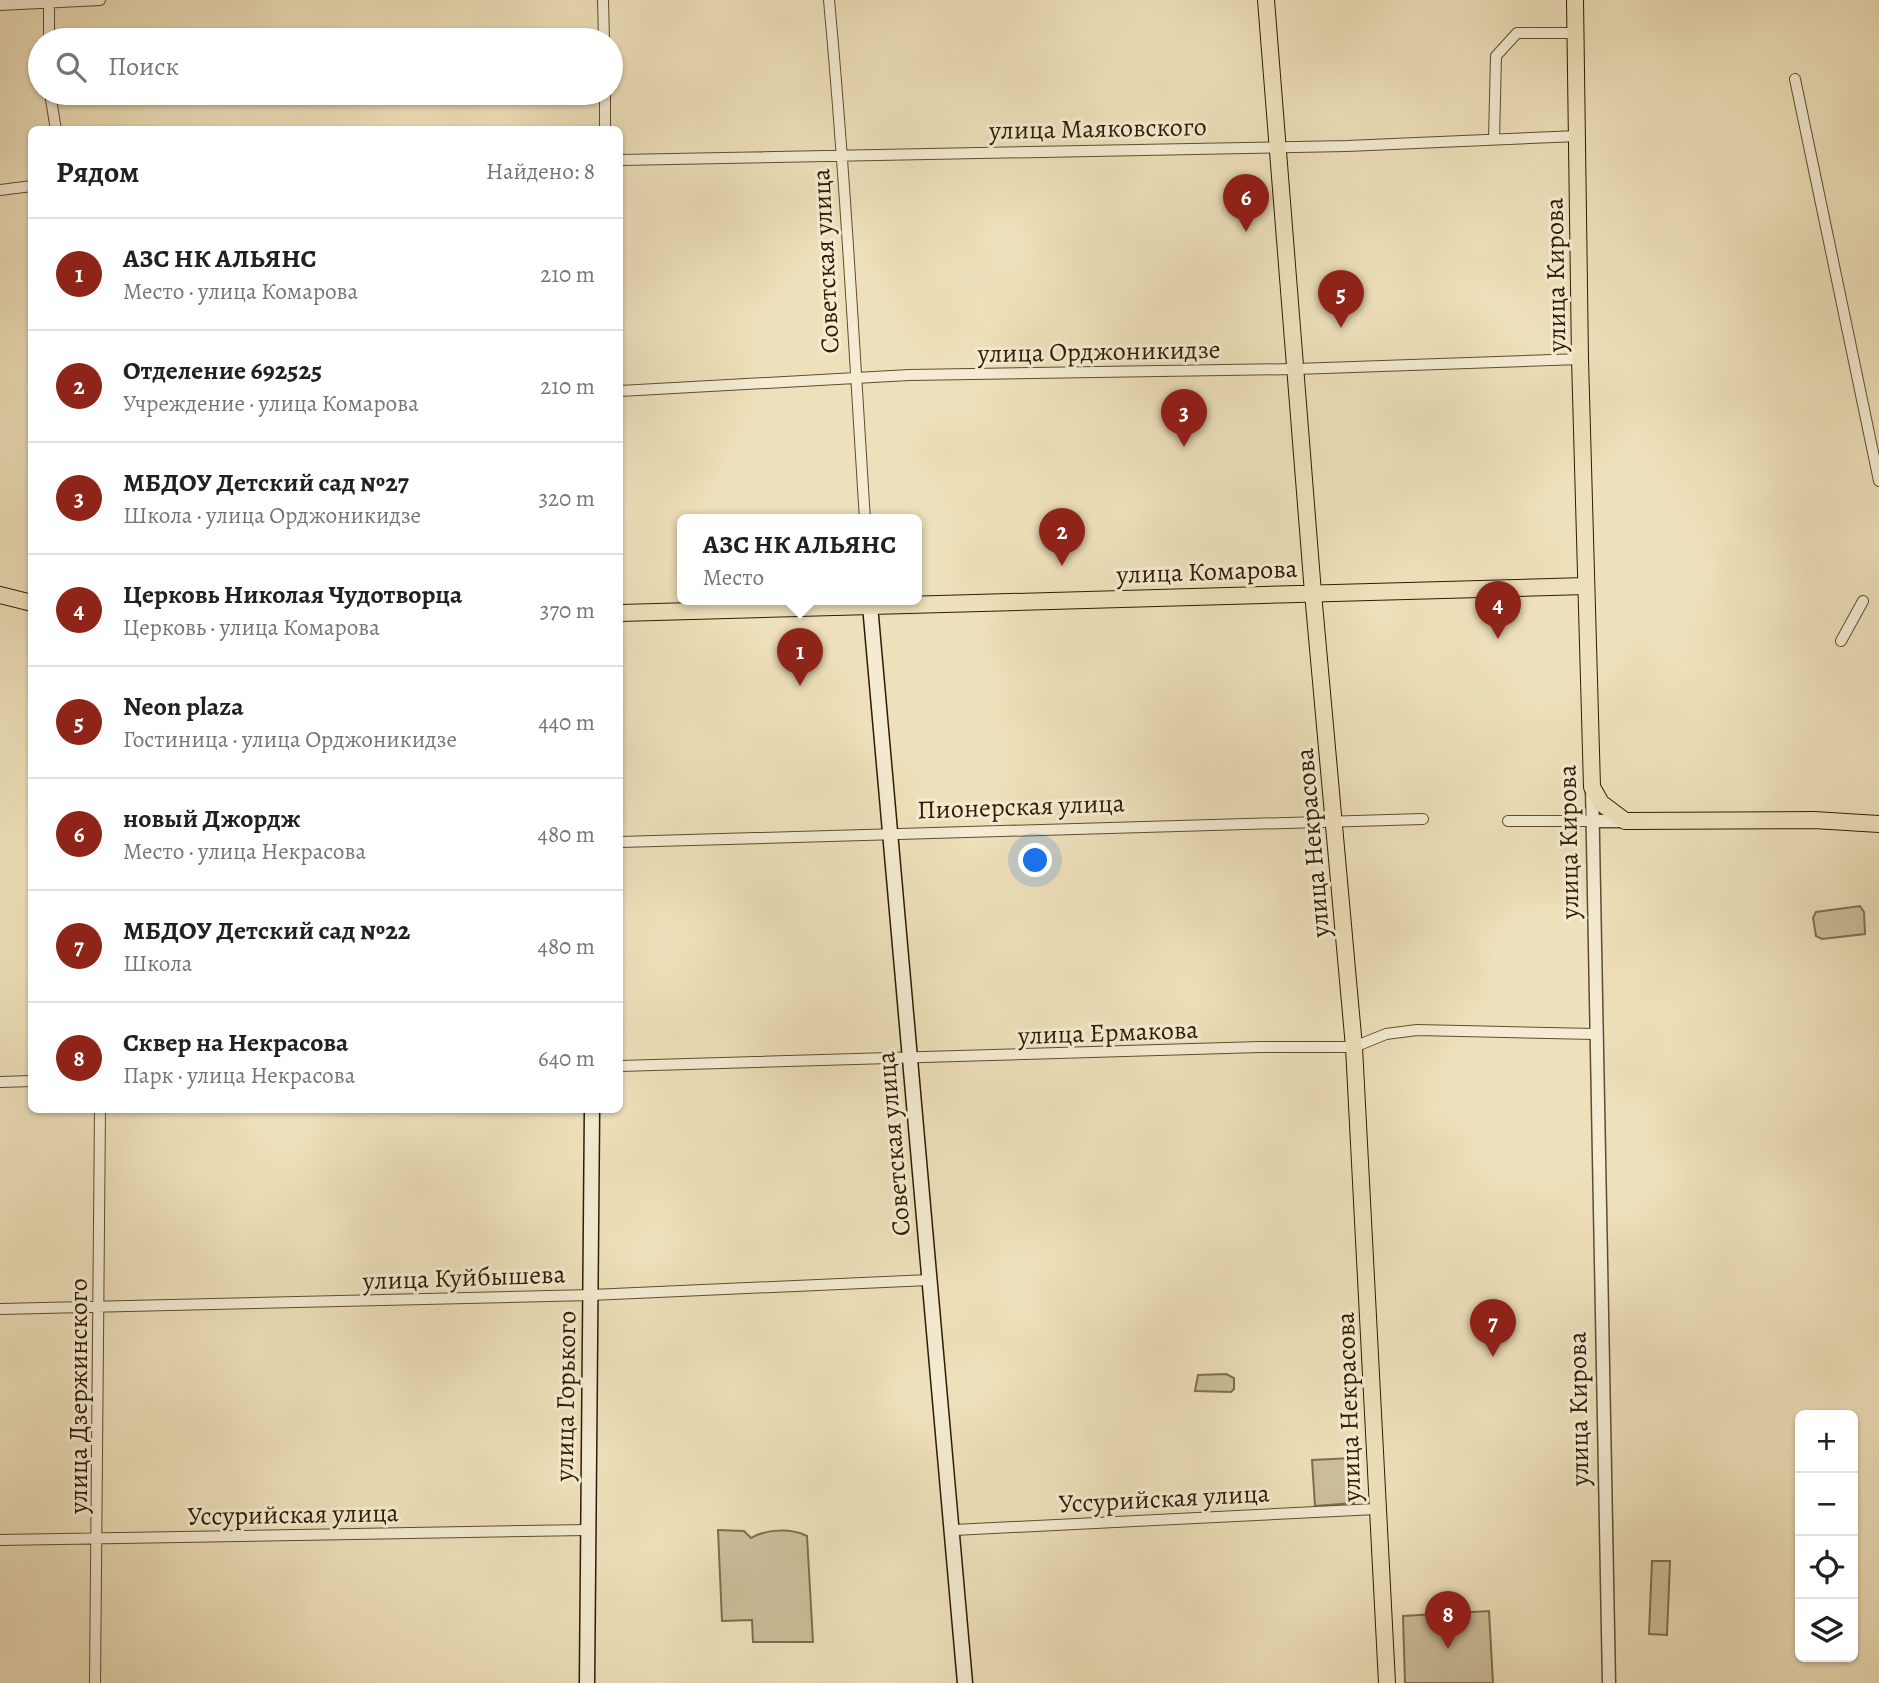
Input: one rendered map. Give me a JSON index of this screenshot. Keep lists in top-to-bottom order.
{
  "streets": {
    "main road": [
      "Советская улица",
      "улица Кирова",
      "улица Комарова",
      "улица Некрасова",
      "улица Горького"
    ],
    "street": [
      "улица Маяковского",
      "улица Орджоникидзе",
      "Пионерская улица",
      "улица Ермакова",
      "улица Куйбышева",
      "улица Дзержинского",
      "Уссурийская улица"
    ]
  },
  "crossings": [
    ["улица Маяковского", "Советская улица"],
    ["улица Маяковского", "улица Кирова"],
    ["улица Маяковского", "улица Некрасова"],
    ["Советская улица", "улица Орджоникидзе"],
    ["Советская улица", "Пионерская улица"],
    ["Советская улица", "улица Ермакова"],
    ["Советская улица", "улица Куйбышева"],
    ["Советская улица", "Уссурийская улица"],
    ["улица Кирова", "улица Орджоникидзе"],
    ["улица Кирова", "улица Комарова"],
    ["улица Кирова", "улица Ермакова"],
    ["улица Орджоникидзе", "улица Некрасова"],
    ["улица Комарова", "улица Некрасова"],
    ["Пионерская улица", "улица Некрасова"],
    ["улица Некрасова", "улица Ермакова"],
    ["улица Некрасова", "Уссурийская улица"],
    ["улица Куйбышева", "улица Дзержинского"],
    ["улица Куйбышева", "улица Горького"],
    ["улица Дзержинского", "Уссурийская улица"],
    ["улица Горького", "Уссурийская улица"]
  ],
  "page": {
    "search": "Поиск",
    "heading": ["Рядом", "Найдено: 8"],
    "pins": [
      "6",
      "5",
      "3",
      "2",
      "4",
      "1",
      "7",
      "8"
    ],
    "list": [
      {
        "mark": "1",
        "name": "АЗС НК АЛЬЯНС",
        "note": "Место · улица Комарова",
        "value": "210 m"
      },
      {
        "mark": "2",
        "name": "Отделение 692525",
        "note": "Учреждение · улица Комарова",
        "value": "210 m"
      },
      {
        "mark": "3",
        "name": "МБДОУ Детский сад №27",
        "note": "Школа · улица Орджоникидзе",
        "value": "320 m"
      },
      {
        "mark": "4",
        "name": "Церковь Николая Чудотворца",
        "note": "Церковь · улица Комарова",
        "value": "370 m"
      },
      {
        "mark": "5",
        "name": "Neon plaza",
        "note": "Гостиница · улица Орджоникидзе",
        "value": "440 m"
      },
      {
        "mark": "6",
        "name": "новый Джордж",
        "note": "Место · улица Некрасова",
        "value": "480 m"
      },
      {
        "mark": "7",
        "name": "МБДОУ Детский сад №22",
        "note": "Школа",
        "value": "480 m"
      },
      {
        "mark": "8",
        "name": "Сквер на Некрасова",
        "note": "Парк · улица Некрасова",
        "value": "640 m"
      }
    ],
    "popup": ["АЗС НК АЛЬЯНС", "Место"],
    "map_buttons": ["+", "−"]
  }
}
